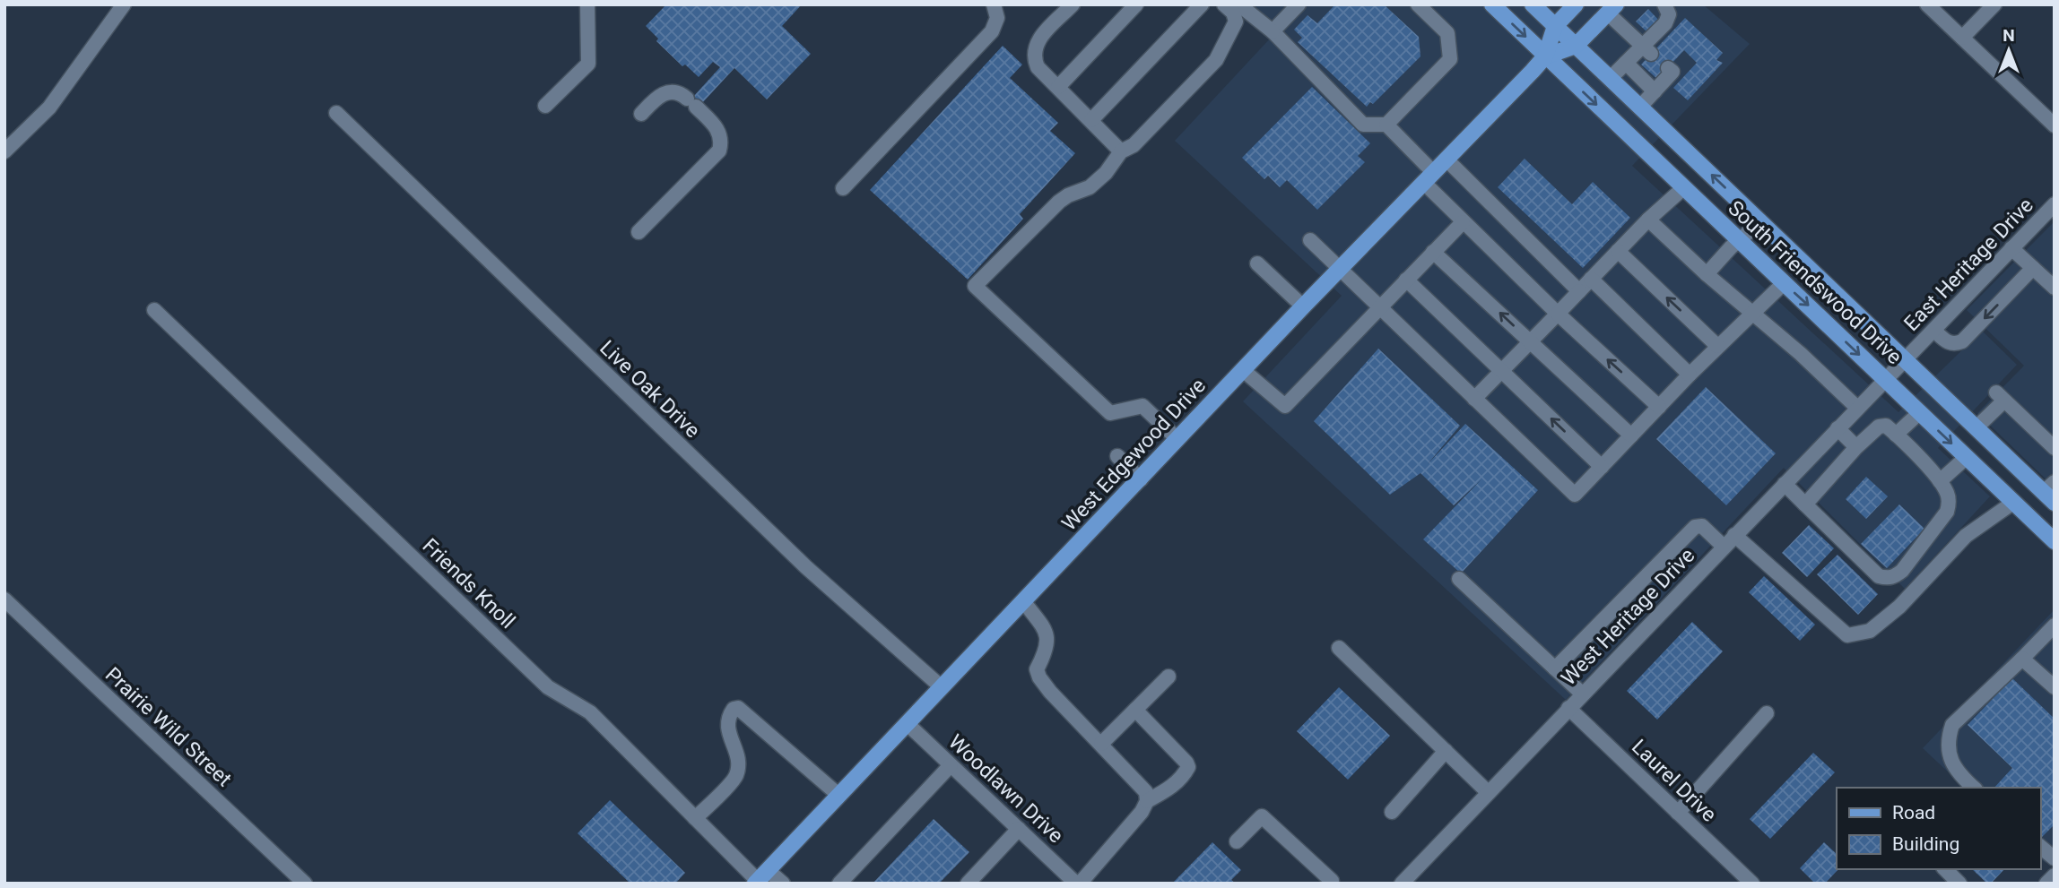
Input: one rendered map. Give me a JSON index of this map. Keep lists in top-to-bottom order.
{
  "streets": {
    "main road": ["South Friendswood Drive", "West Edgewood Drive"],
    "street": [
      "East Heritage Drive",
      "Live Oak Drive",
      "Friends Knoll",
      "West Heritage Drive",
      "Prairie Wild Street",
      "Laurel Drive",
      "Woodlawn Drive"
    ]
  },
  "crossings": [
    ["East Heritage Drive", "South Friendswood Drive"],
    ["East Heritage Drive", "West Heritage Drive"],
    ["South Friendswood Drive", "West Edgewood Drive"],
    ["South Friendswood Drive", "West Heritage Drive"],
    ["Live Oak Drive", "West Edgewood Drive"],
    ["West Edgewood Drive", "Friends Knoll"],
    ["West Edgewood Drive", "Woodlawn Drive"],
    ["West Heritage Drive", "Laurel Drive"]
  ],
  "legend": ["Road", "Building"],
  "north": "top"
}
